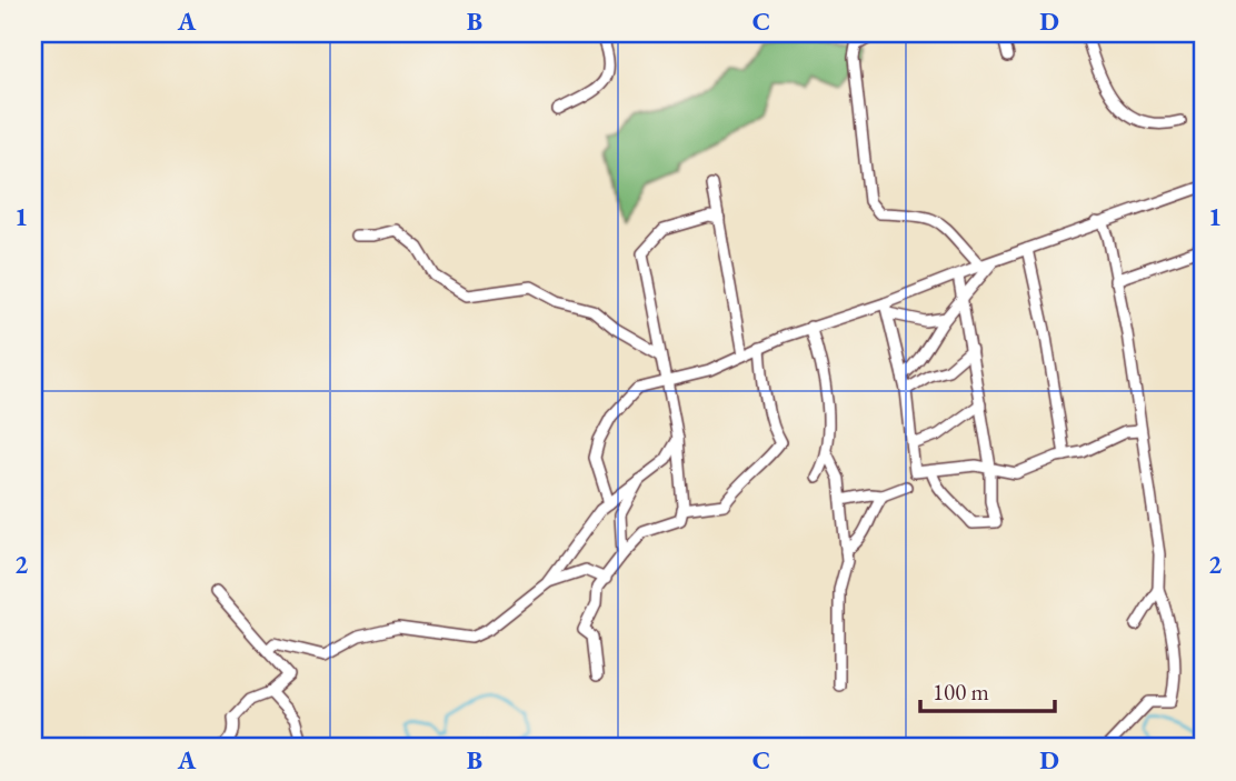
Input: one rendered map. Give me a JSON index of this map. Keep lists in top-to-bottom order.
{
  "scale_bar": "100 m",
  "grid": {
    "columns": [
      "A",
      "B",
      "C",
      "D"
    ],
    "rows": ["1", "2"]
  }
}
